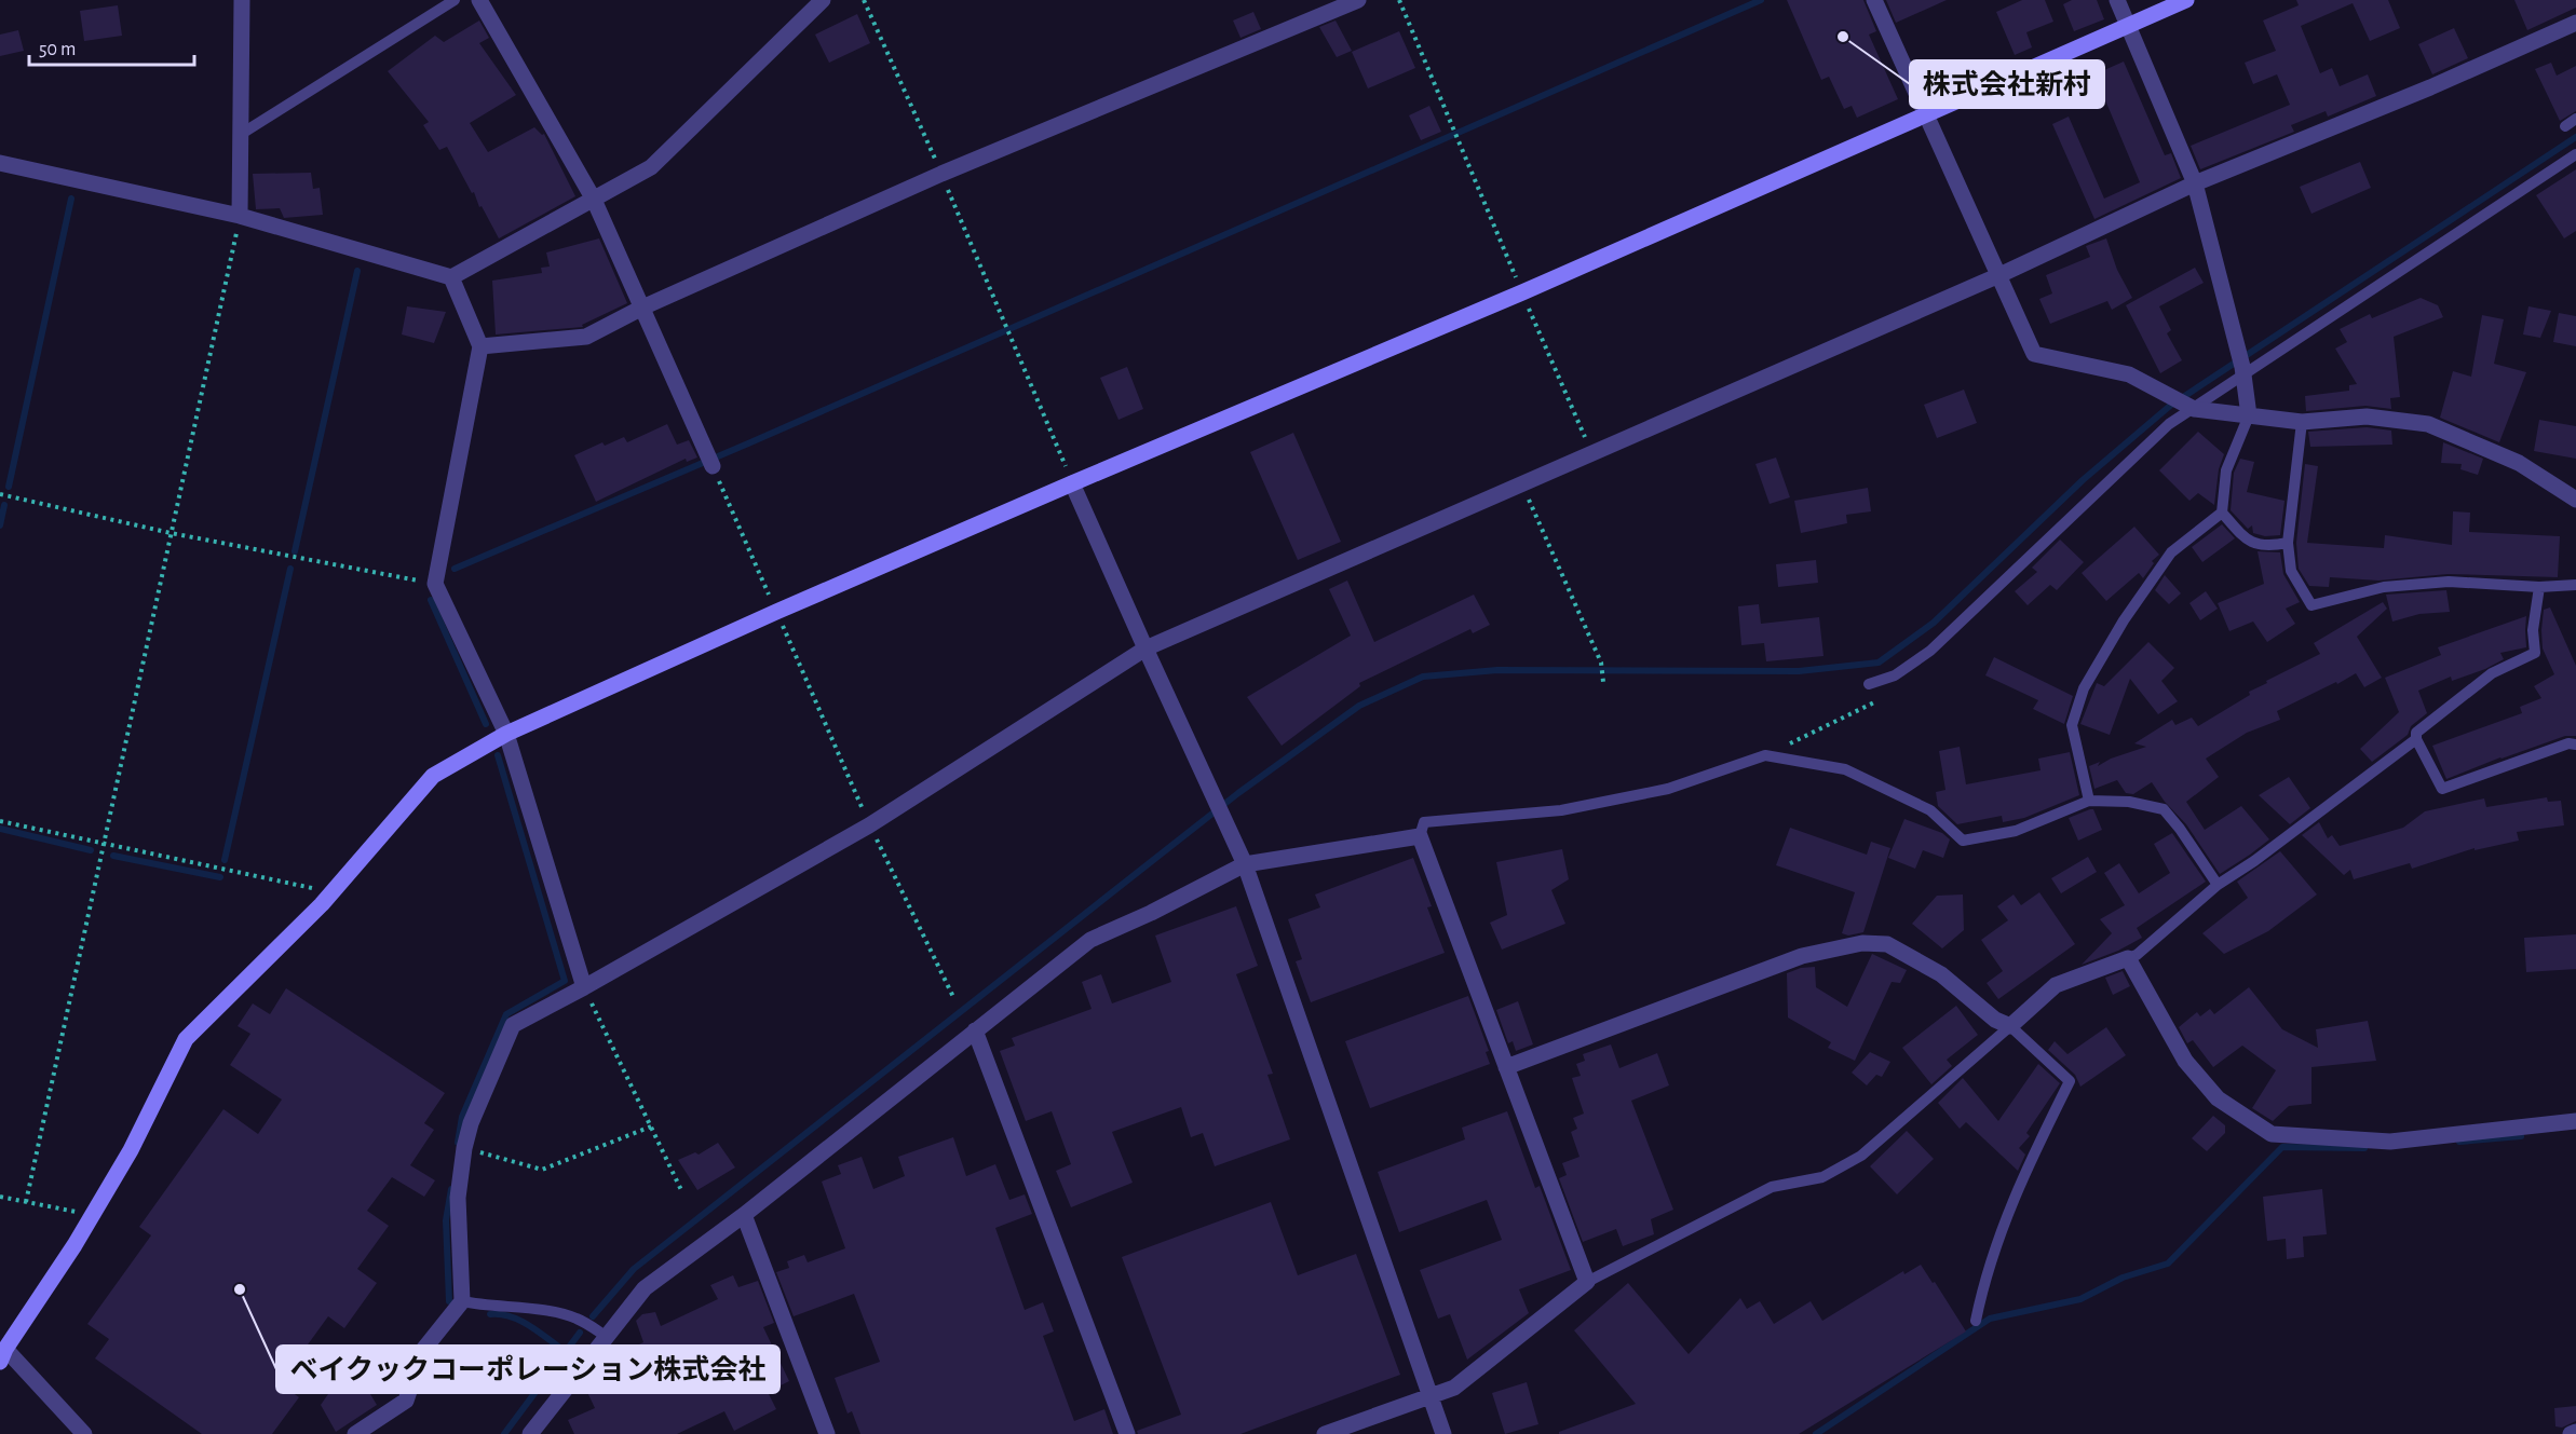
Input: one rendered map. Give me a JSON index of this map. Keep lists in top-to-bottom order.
{
  "places": ["株式会社新村", "ベイクックコーポレーション株式会社"],
  "scale_bar": "50 m"
}
